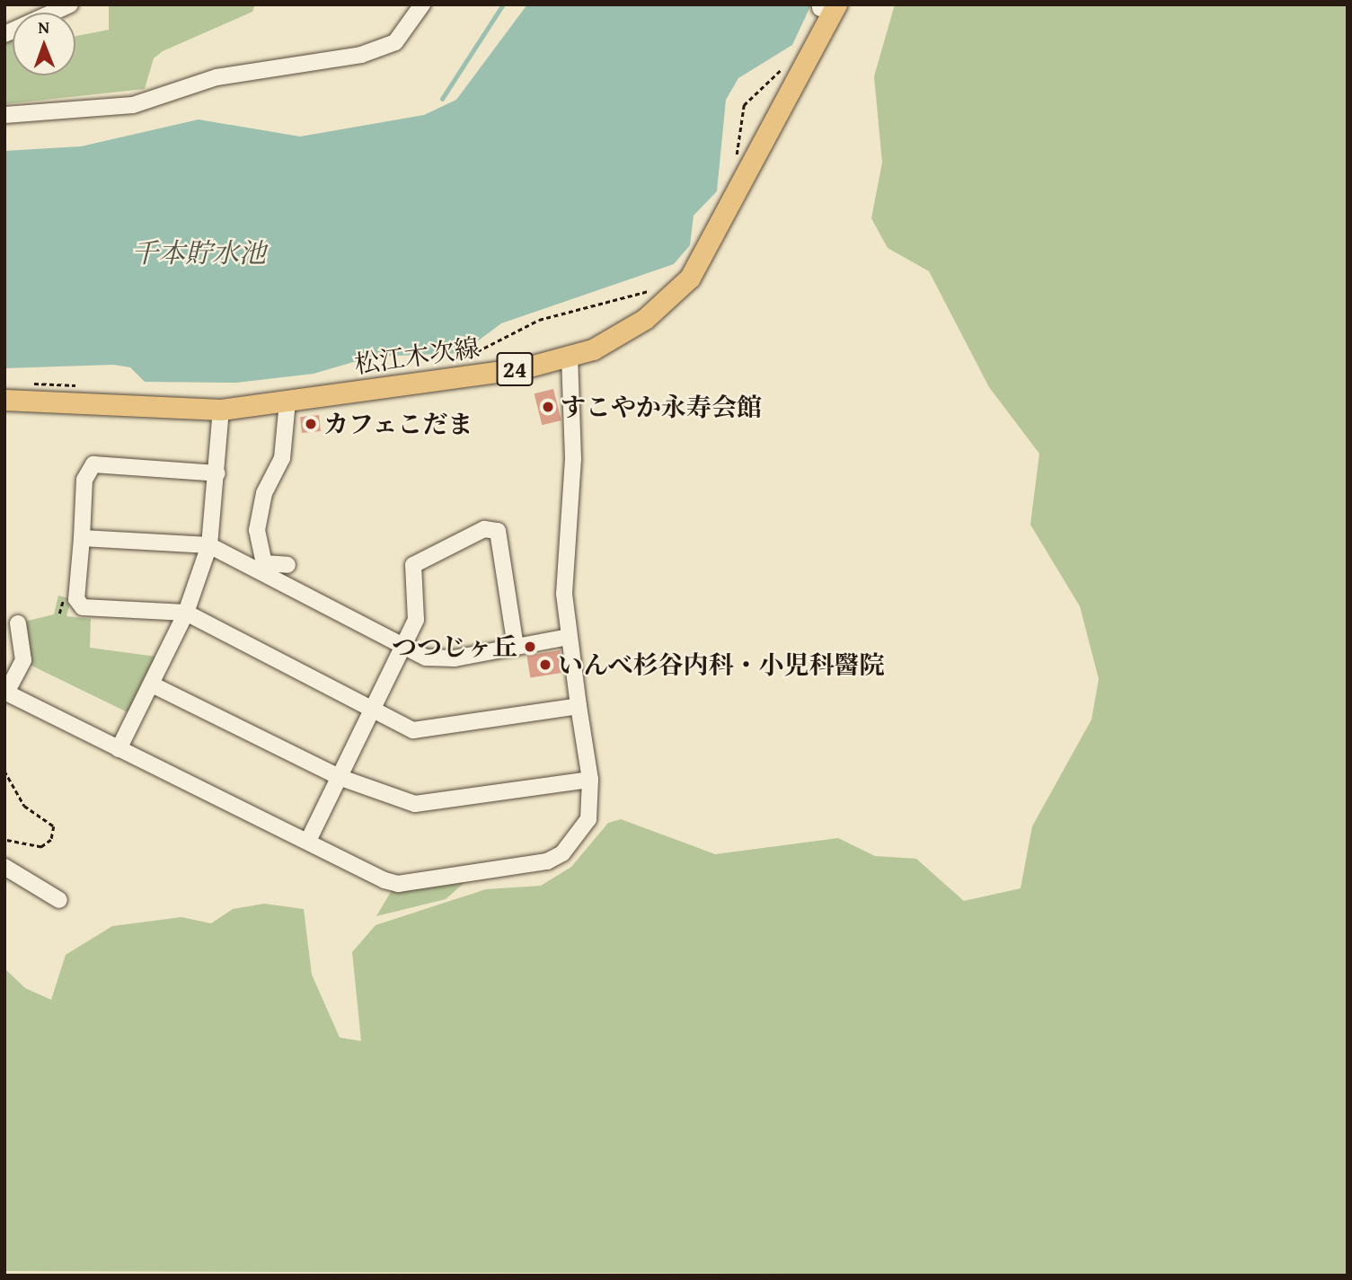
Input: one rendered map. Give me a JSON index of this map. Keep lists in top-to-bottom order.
{
  "streets": {
    "main road": ["松江木次線", "24"]
  },
  "water": ["千本貯水池"],
  "places": [
    "すこやか永寿会館",
    "カフェこだま",
    "つつじヶ丘",
    "いんべ杉谷内科・小児科醫院"
  ],
  "north": "top"
}
